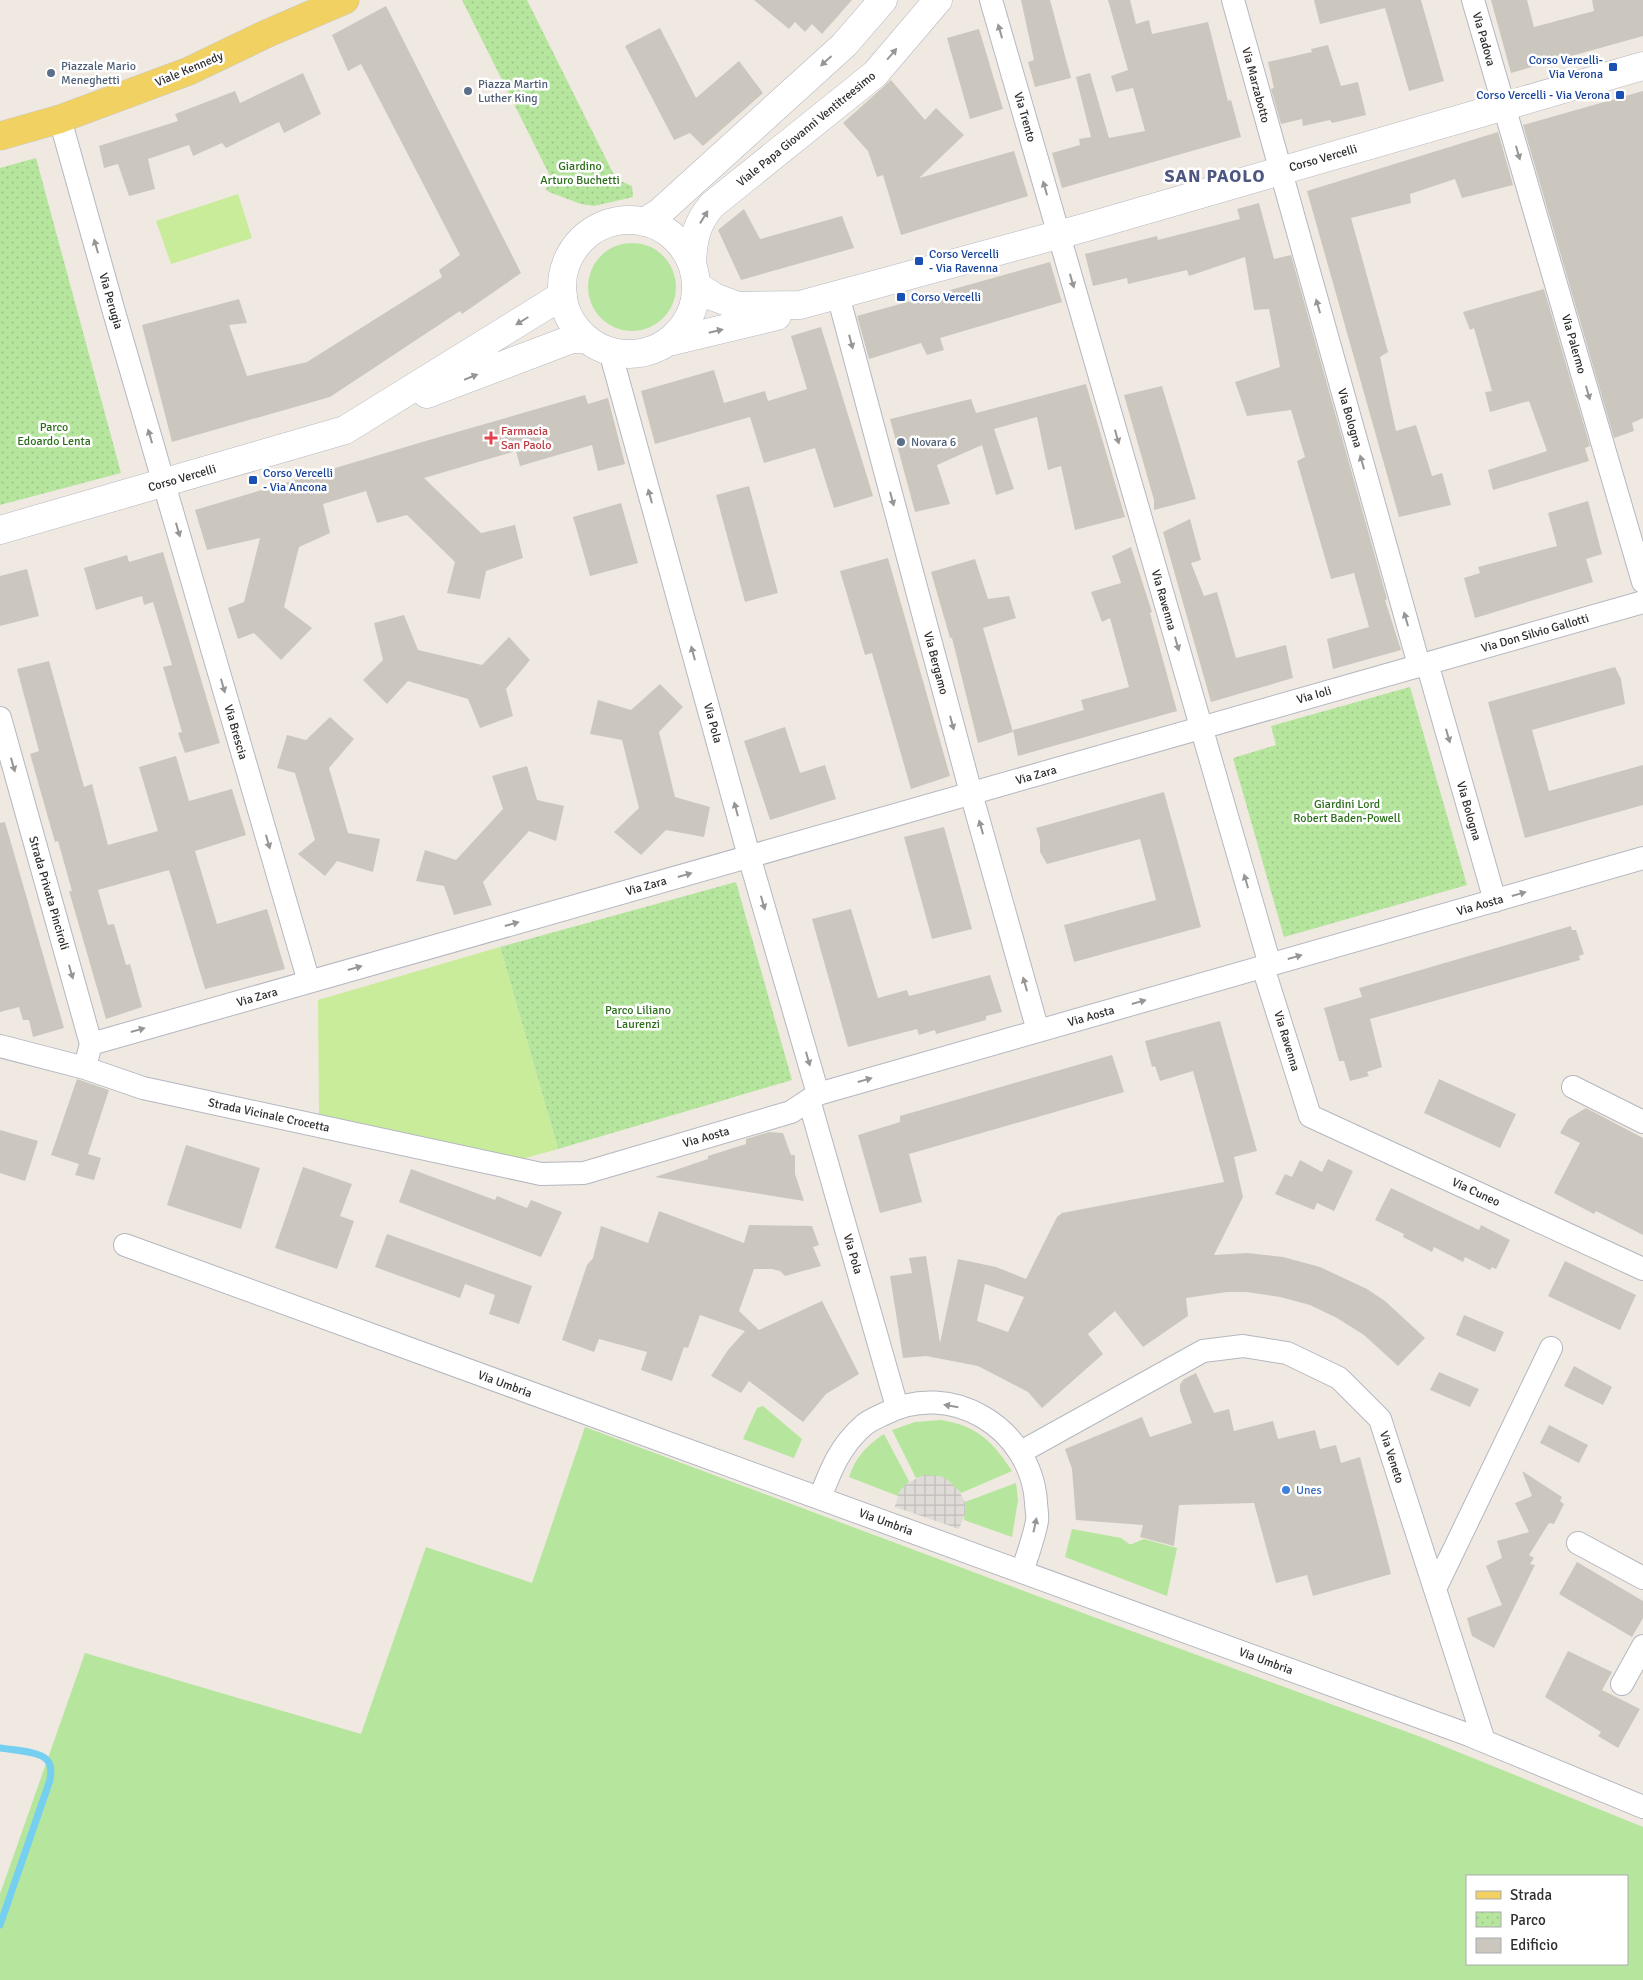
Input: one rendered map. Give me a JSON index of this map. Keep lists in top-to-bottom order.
{
  "streets": {
    "main road": ["Viale Kennedy", "Viale Papa Giovanni Ventitreesimo", "Corso Vercelli"],
    "street": [
      "Via Padova",
      "Via Marzabotto",
      "Via Trento",
      "Via Perugia",
      "Via Palermo",
      "Via Bologna",
      "Via Ravenna",
      "Via Don Silvio Gallotti",
      "Via Bergamo",
      "Via Ioli",
      "Via Pola",
      "Via Brescia",
      "Via Zara",
      "Strada Privata Pinciroli",
      "Via Aosta",
      "Strada Vicinale Crocetta",
      "Via Cuneo",
      "Via Umbria",
      "Via Veneto"
    ]
  },
  "crossings": [
    ["Via Padova", "Corso Vercelli"],
    ["Via Padova", "Via Palermo"],
    ["Viale Kennedy", "Via Perugia"],
    ["Via Marzabotto", "Corso Vercelli"],
    ["Via Marzabotto", "Via Bologna"],
    ["Via Trento", "Corso Vercelli"],
    ["Via Trento", "Via Ravenna"],
    ["Viale Papa Giovanni Ventitreesimo", "Corso Vercelli"],
    ["Viale Papa Giovanni Ventitreesimo", "Via Pola"],
    ["Corso Vercelli", "Via Perugia"],
    ["Corso Vercelli", "Via Palermo"],
    ["Corso Vercelli", "Via Bologna"],
    ["Corso Vercelli", "Via Ravenna"],
    ["Corso Vercelli", "Via Bergamo"],
    ["Corso Vercelli", "Via Pola"],
    ["Corso Vercelli", "Via Brescia"],
    ["Via Perugia", "Via Brescia"],
    ["Via Bologna", "Via Don Silvio Gallotti"],
    ["Via Bologna", "Via Ioli"],
    ["Via Bologna", "Via Aosta"],
    ["Via Ravenna", "Via Ioli"],
    ["Via Ravenna", "Via Zara"],
    ["Via Ravenna", "Via Aosta"],
    ["Via Ravenna", "Via Cuneo"],
    ["Via Don Silvio Gallotti", "Via Ioli"],
    ["Via Bergamo", "Via Zara"],
    ["Via Bergamo", "Via Aosta"],
    ["Via Ioli", "Via Zara"],
    ["Via Pola", "Via Zara"],
    ["Via Pola", "Via Aosta"],
    ["Via Brescia", "Via Zara"],
    ["Via Zara", "Strada Privata Pinciroli"],
    ["Strada Privata Pinciroli", "Strada Vicinale Crocetta"],
    ["Via Aosta", "Strada Vicinale Crocetta"],
    ["Via Umbria", "Via Veneto"]
  ],
  "one_way": [
    "Via Trento",
    "Via Perugia",
    "Via Palermo",
    "Via Brescia",
    "Via Zara",
    "Strada Privata Pinciroli",
    "Via Aosta"
  ],
  "districts": ["SAN PAOLO"],
  "parks": [
    "Giardino Arturo Buchetti",
    "Parco Edoardo Lenta",
    "Giardini Lord Robert Baden-Powell",
    "Parco Liliano Laurenzi"
  ],
  "places": {
    "transit": [
      "Corso Vercelli- Via Verona",
      "Corso Vercelli - Via Verona",
      "Corso Vercelli - Via Ravenna",
      "Corso Vercelli",
      "Corso Vercelli - Via Ancona"
    ],
    "other": [
      "Piazzale Mario Meneghetti",
      "Piazza Martin Luther King",
      "Novara 6",
      "Unes"
    ],
    "health": ["Farmacia San Paolo"]
  },
  "legend": ["Strada", "Parco", "Edificio"]
}
